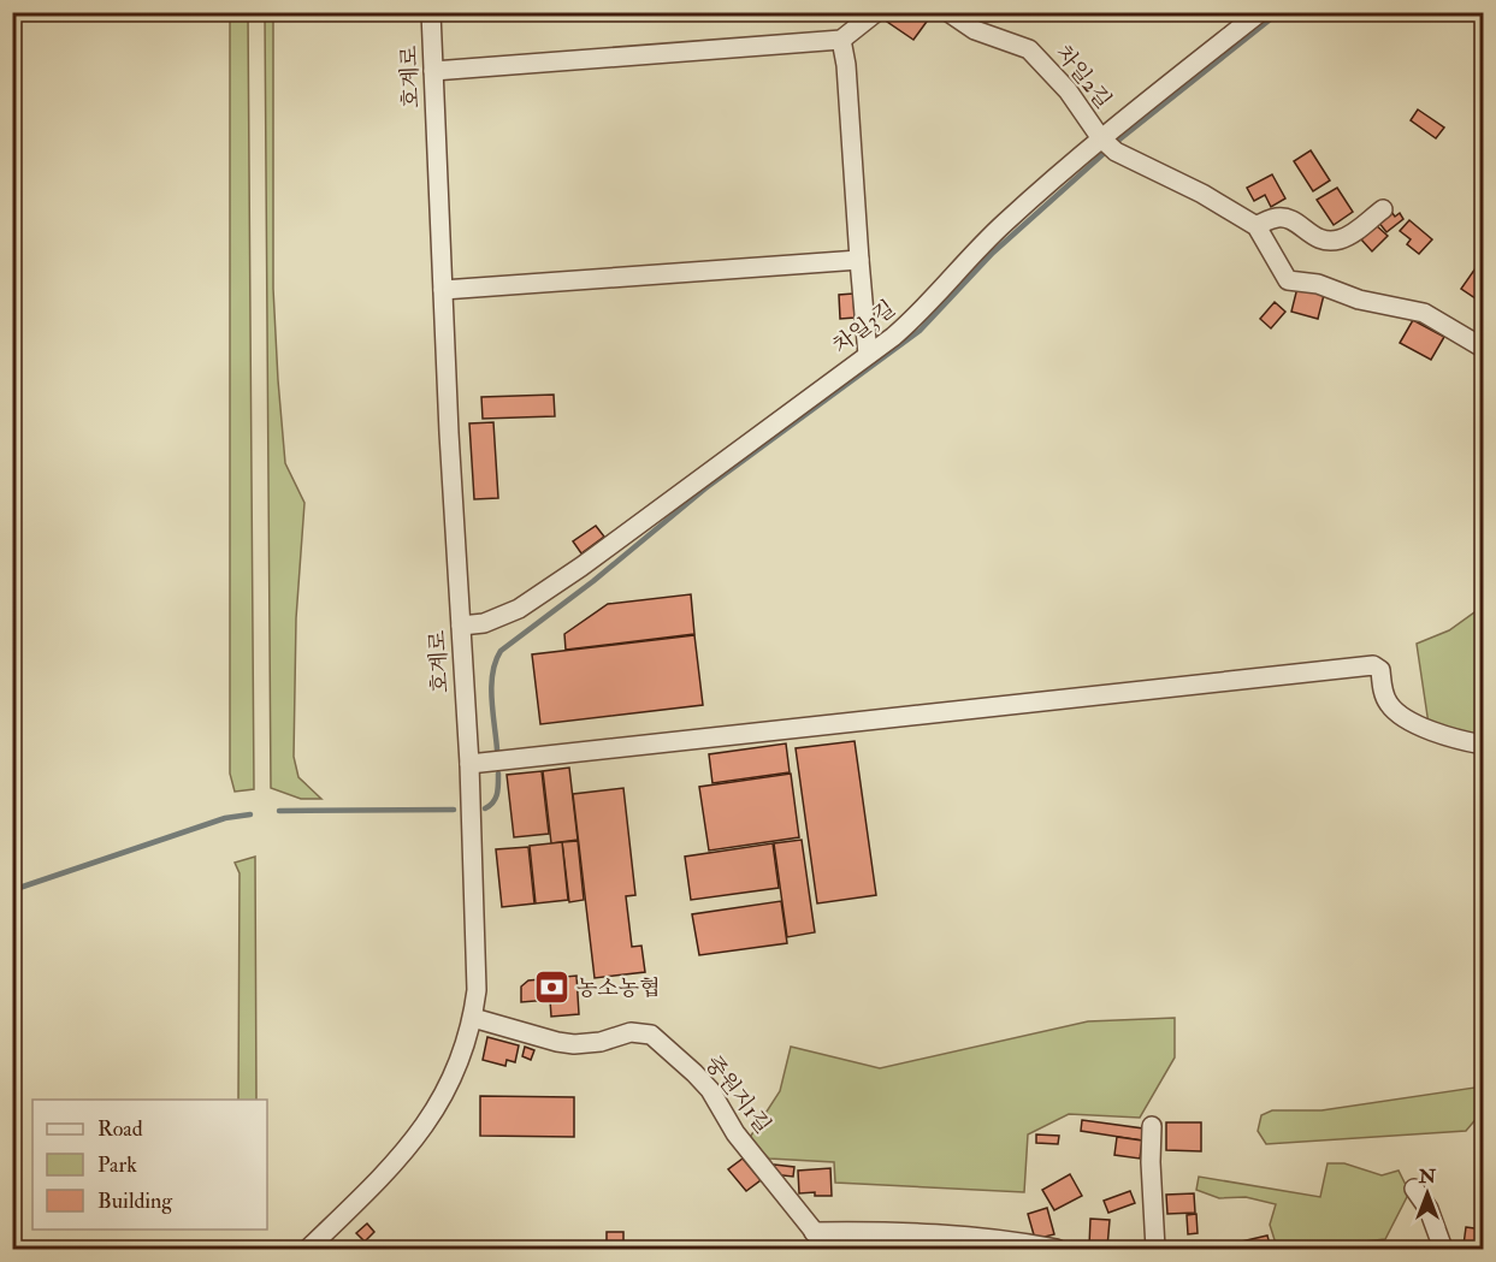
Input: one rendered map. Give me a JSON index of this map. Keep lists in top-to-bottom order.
{
  "streets": {
    "street": [
      "호계로",
      "차일2길",
      "차일3길",
      "중원지1길"
    ]
  },
  "crossings": [
    ["호계로", "차일3길"],
    ["호계로", "중원지1길"],
    ["차일2길", "차일3길"]
  ],
  "places": {
    "bank": ["농소농협"]
  },
  "legend": ["Road", "Park", "Building"],
  "north": "top"
}
